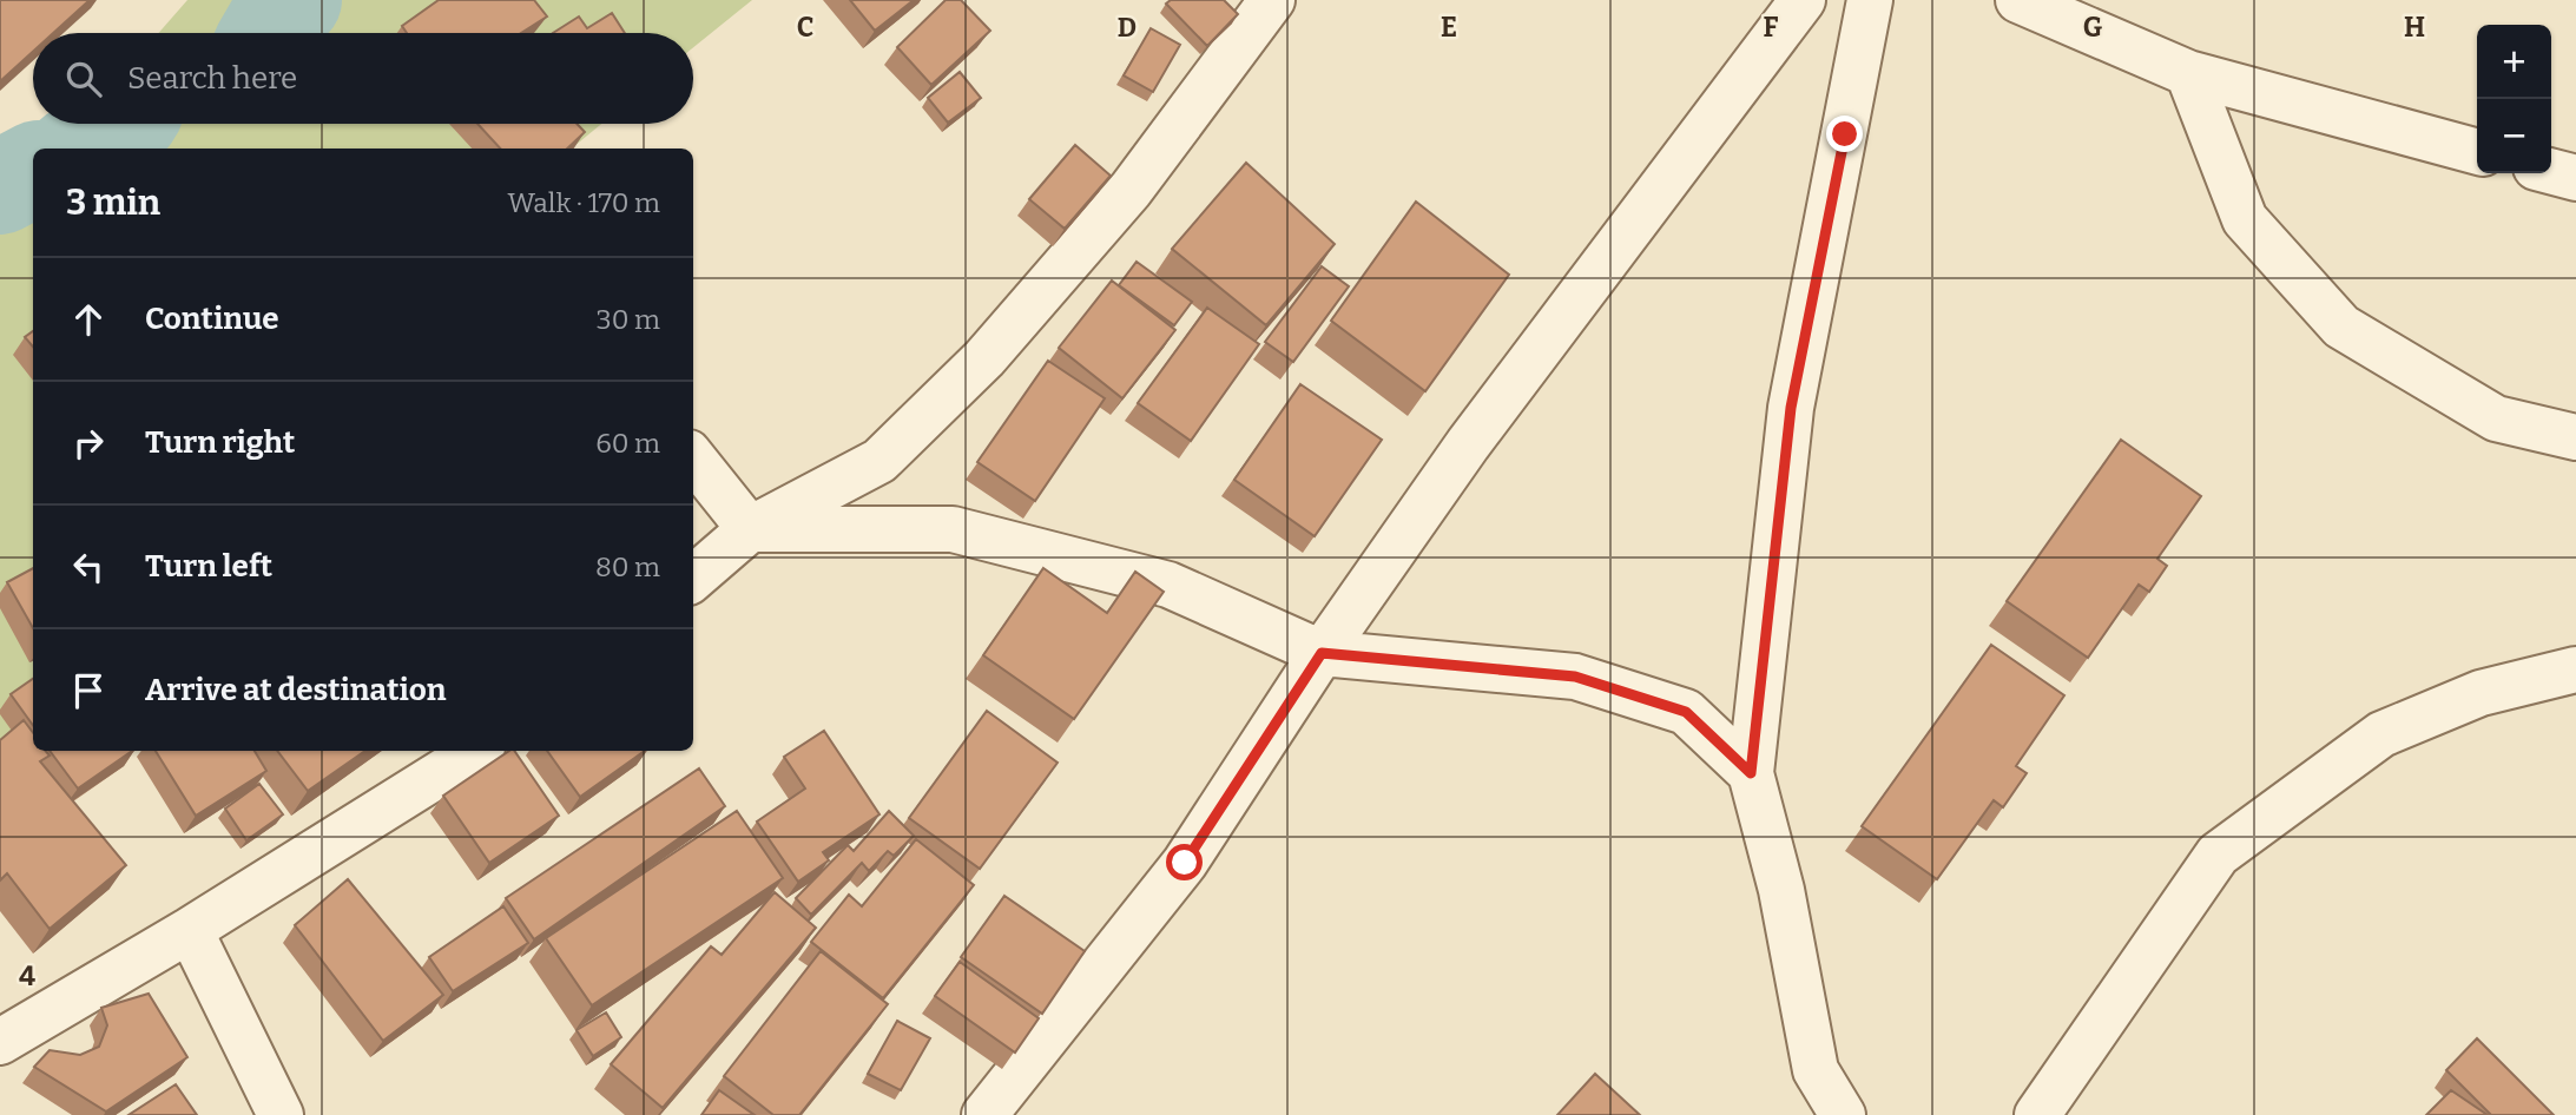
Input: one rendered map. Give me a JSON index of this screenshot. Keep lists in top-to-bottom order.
{
  "page": {
    "map_buttons": ["+", "−"],
    "search": "Search here",
    "heading": ["3 min", "Walk · 170 m"],
    "list": [
      ["Continue", "30 m"],
      ["Turn right", "60 m"],
      ["Turn left", "80 m"],
      "Arrive at destination"
    ]
  },
  "grid": {
    "columns": [
      "C",
      "D",
      "E",
      "F",
      "G",
      "H"
    ],
    "rows": ["4"]
  }
}
